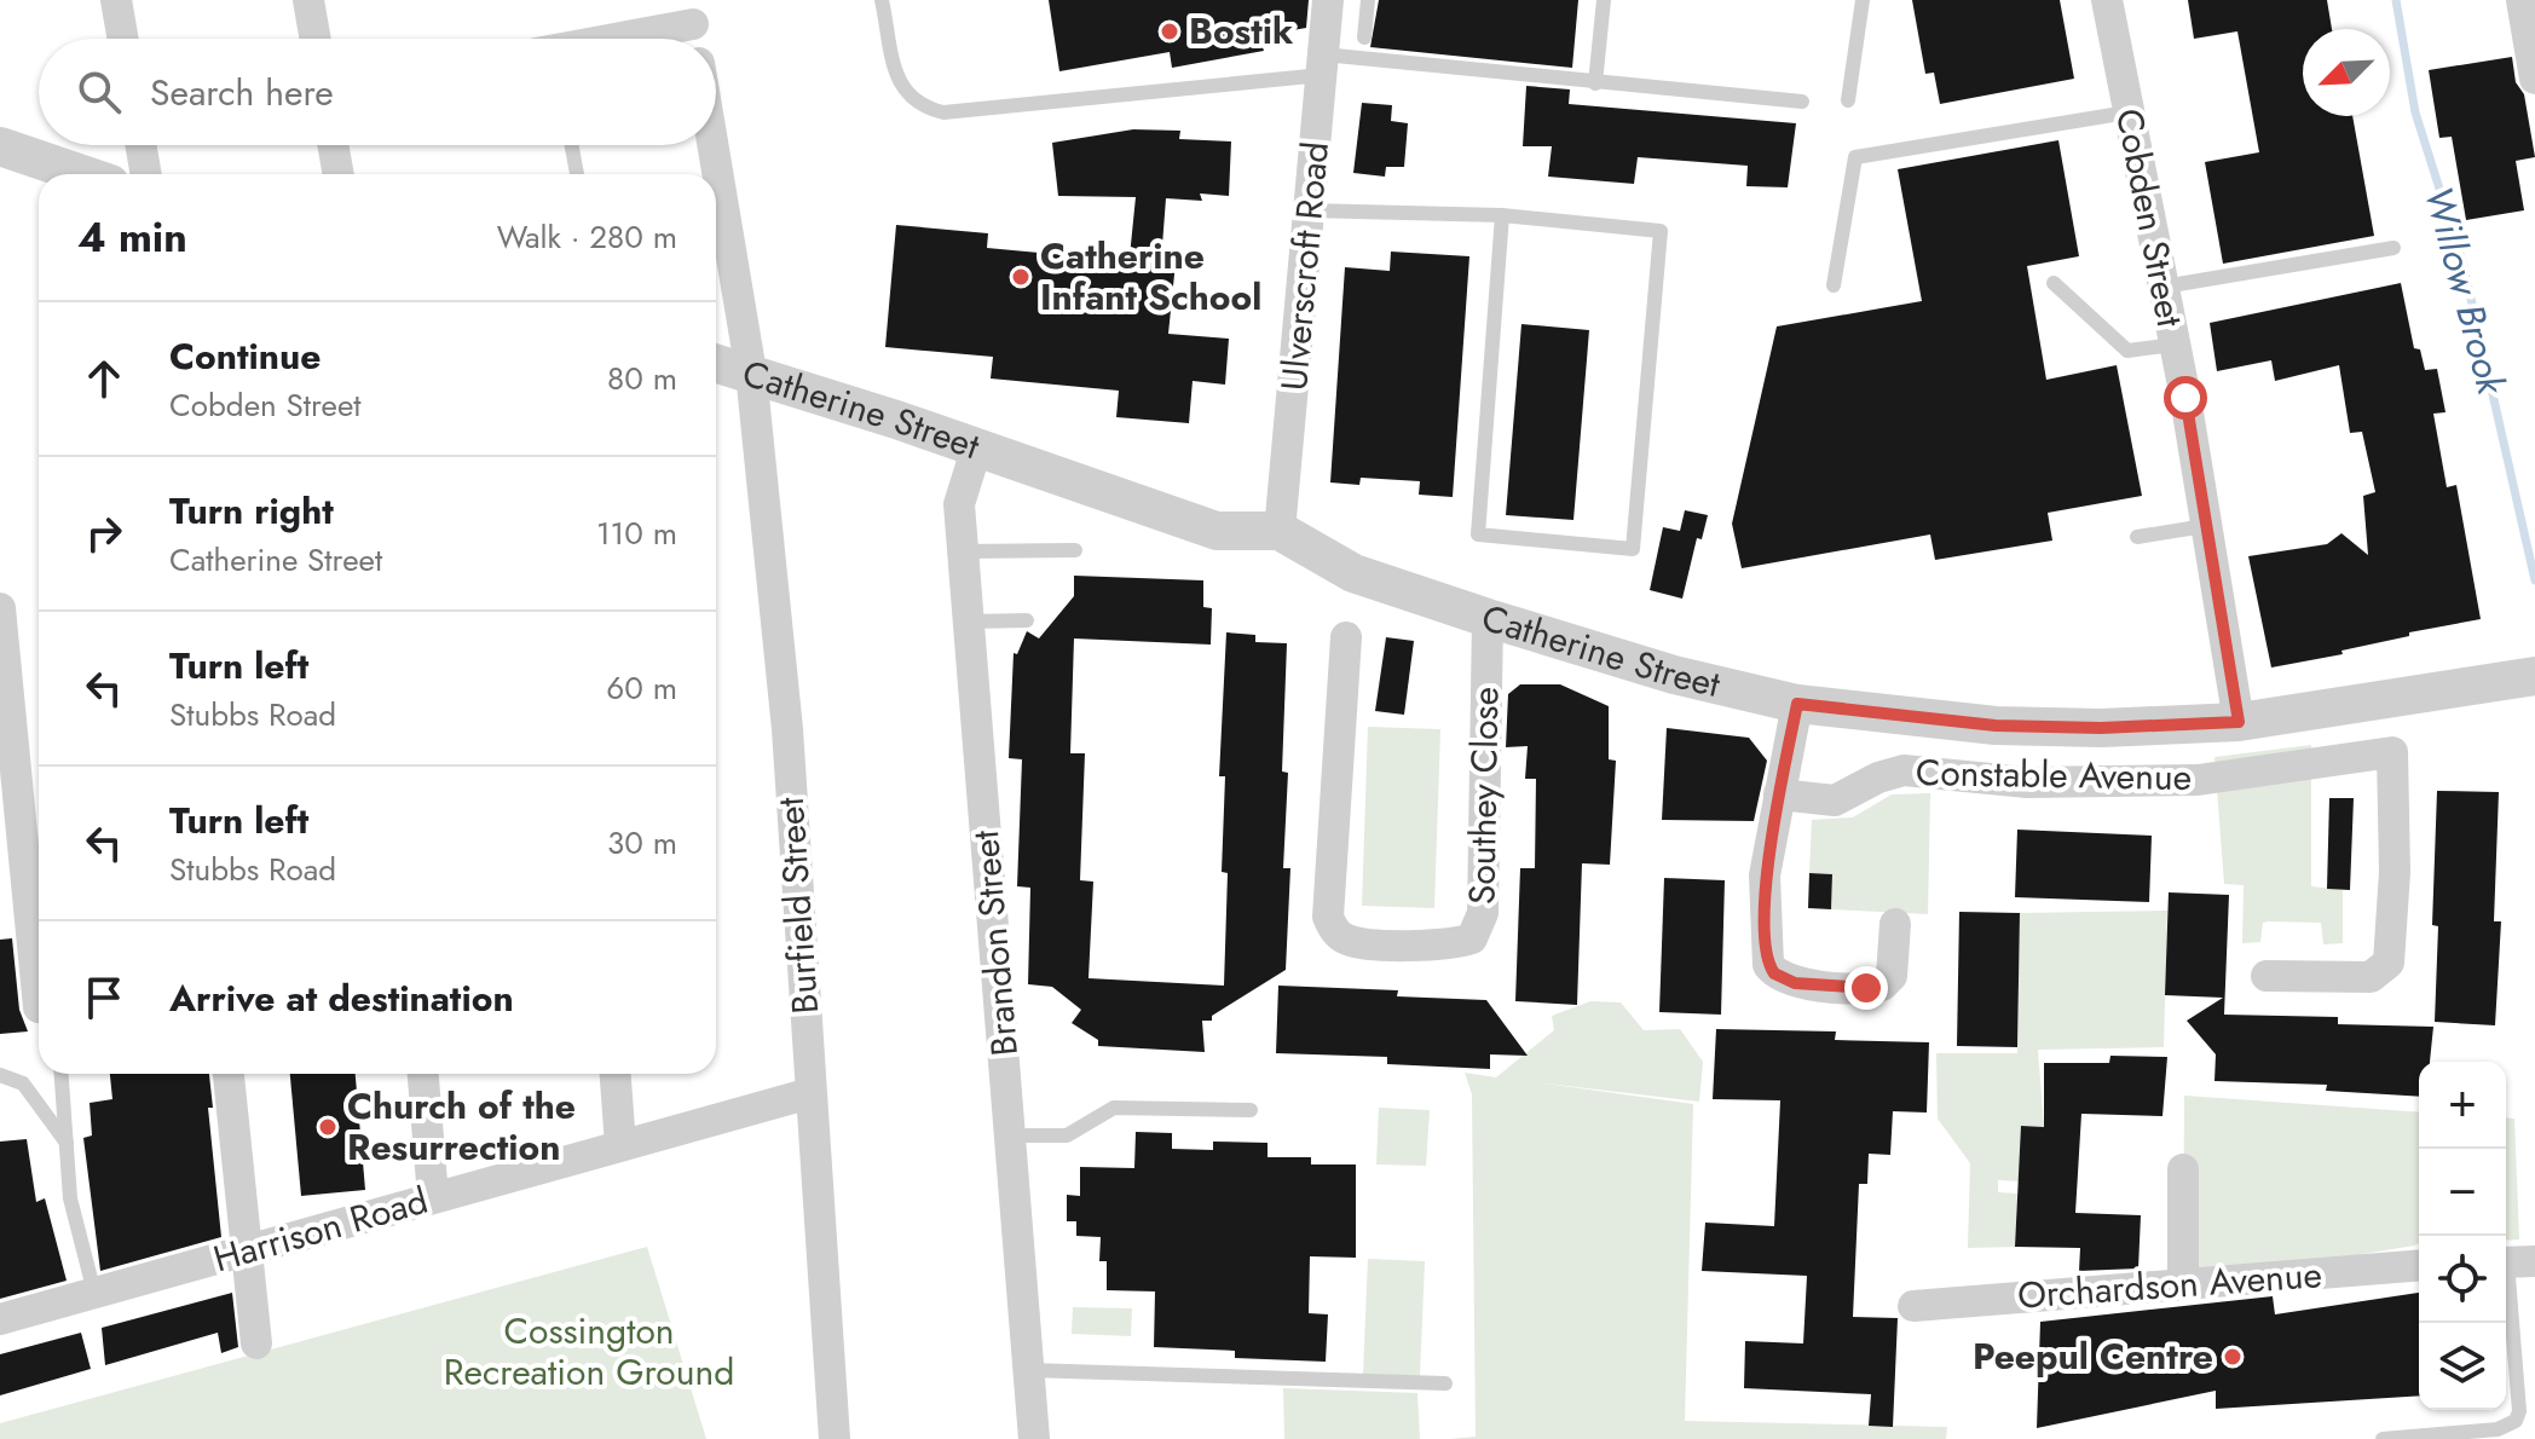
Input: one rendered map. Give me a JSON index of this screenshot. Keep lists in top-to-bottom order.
{
  "streets": {
    "street": [
      "Cobden Street",
      "Ulverscroft Road",
      "Catherine Street",
      "Constable Avenue",
      "Southey Close",
      "Burfield Street",
      "Brandon Street",
      "Harrison Road",
      "Orchardson Avenue"
    ]
  },
  "crossings": [
    ["Cobden Street", "Catherine Street"],
    ["Ulverscroft Road", "Catherine Street"],
    ["Catherine Street", "Southey Close"],
    ["Catherine Street", "Burfield Street"],
    ["Catherine Street", "Brandon Street"],
    ["Burfield Street", "Harrison Road"]
  ],
  "water": ["Willow Brook"],
  "parks": ["Cossington Recreation Ground"],
  "places": [
    "Bostik",
    "Catherine Infant School",
    "Church of the Resurrection",
    "Peepul Centre"
  ],
  "north": "bottom left",
  "page": {
    "search": "Search here",
    "heading": ["4 min", "Walk · 280 m"],
    "list": [
      ["Continue", "Cobden Street", "80 m"],
      ["Turn right", "Catherine Street", "110 m"],
      ["Turn left", "Stubbs Road", "60 m"],
      ["Turn left", "Stubbs Road", "30 m"],
      "Arrive at destination"
    ],
    "map_buttons": ["+", "−"]
  }
}
